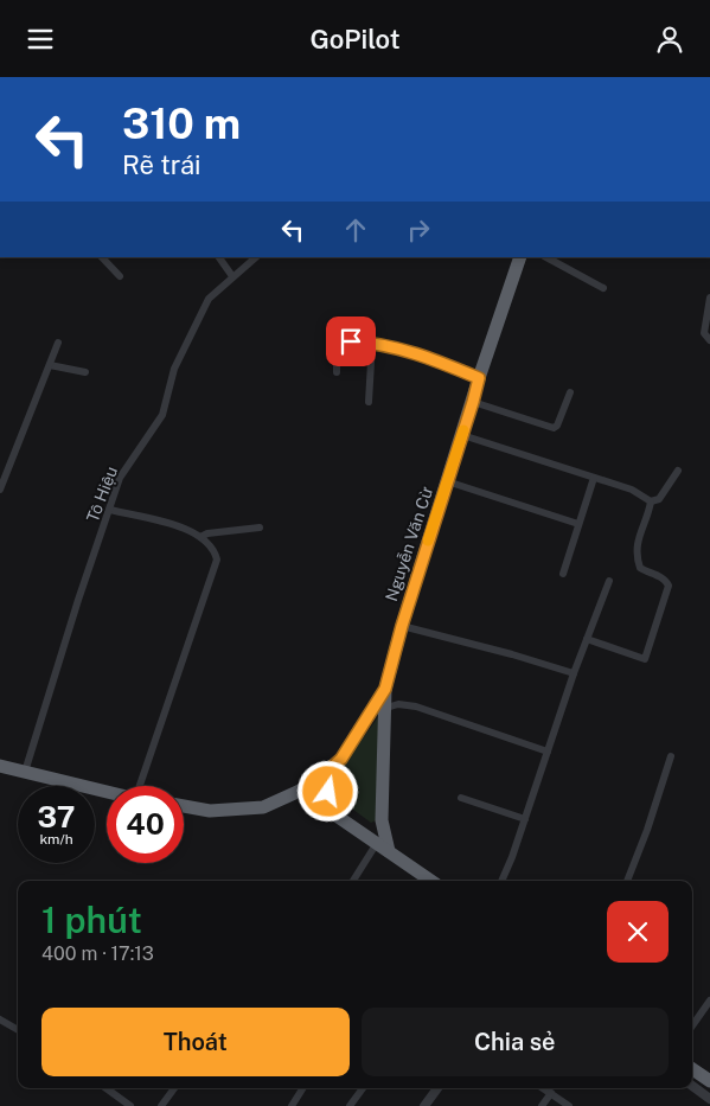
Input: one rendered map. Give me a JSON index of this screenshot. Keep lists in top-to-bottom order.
{
  "streets": {
    "highway": ["Nguyễn Văn Cừ"],
    "street": ["Tô Hiệu"]
  },
  "page": {
    "header": "GoPilot",
    "turn": ["310 m", "Rẽ trái"],
    "speed": "37 km/h",
    "limit": "40",
    "heading": ["1 phút", "400 m · 17:13"],
    "buttons": ["Thoát", "Chia sẻ"]
  }
}
